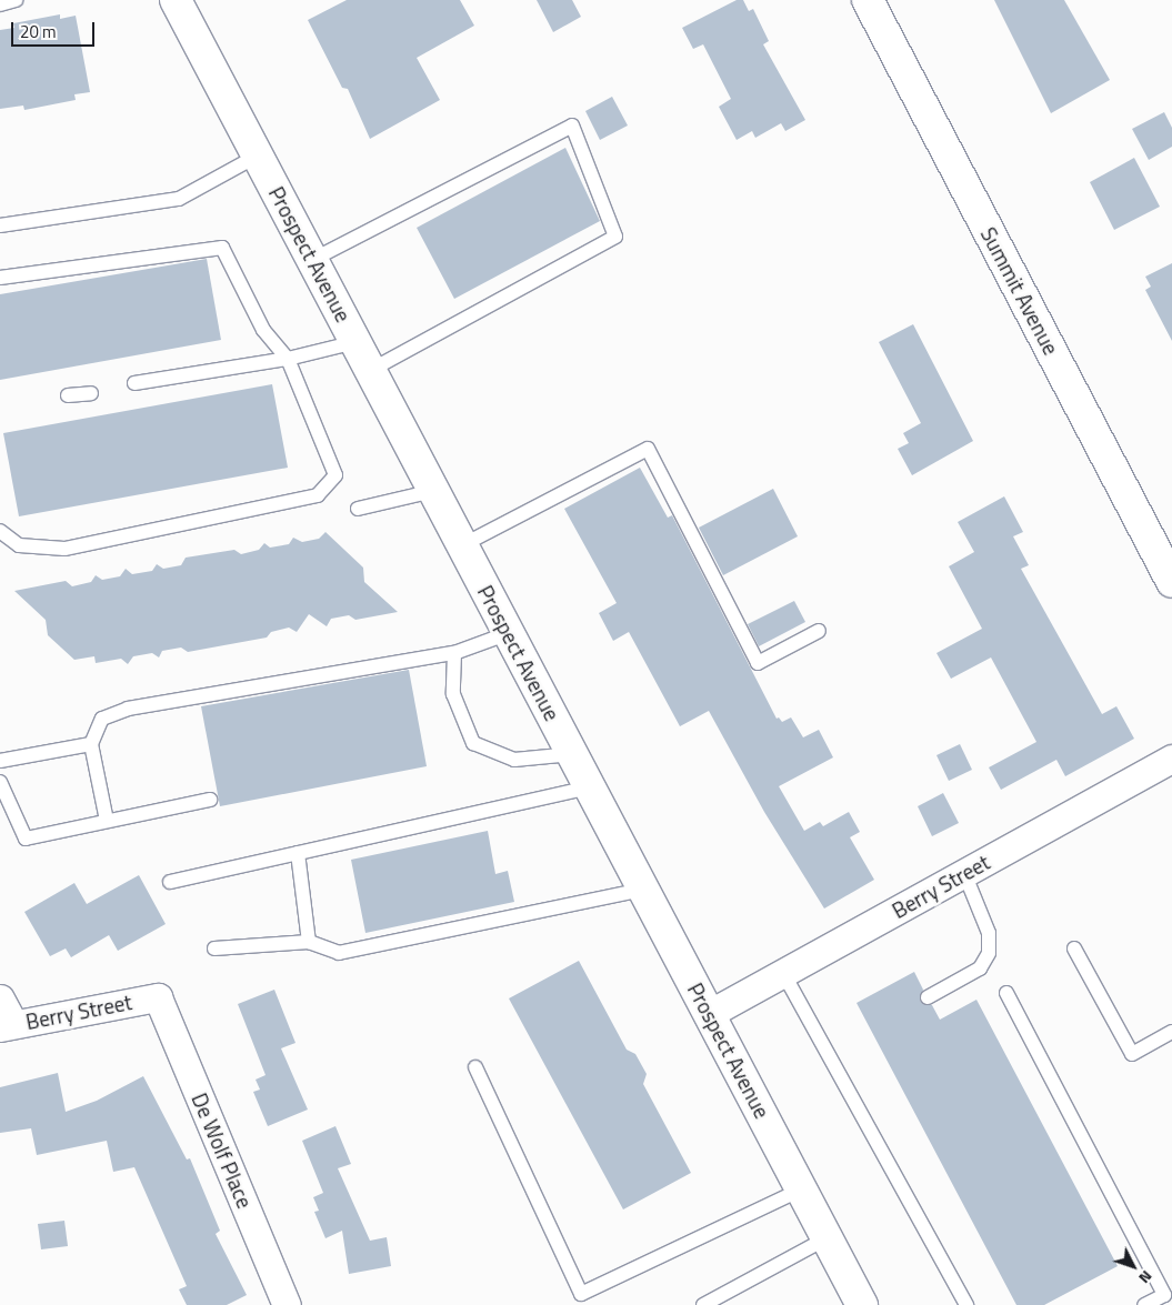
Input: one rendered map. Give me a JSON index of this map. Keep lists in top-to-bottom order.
{
  "streets": {
    "street": [
      "Prospect Avenue",
      "Summit Avenue",
      "Berry Street",
      "De Wolf Place"
    ]
  },
  "crossings": [
    ["Prospect Avenue", "Berry Street"],
    ["Berry Street", "De Wolf Place"]
  ],
  "scale_bar": "20 m",
  "north": "bottom right"
}
